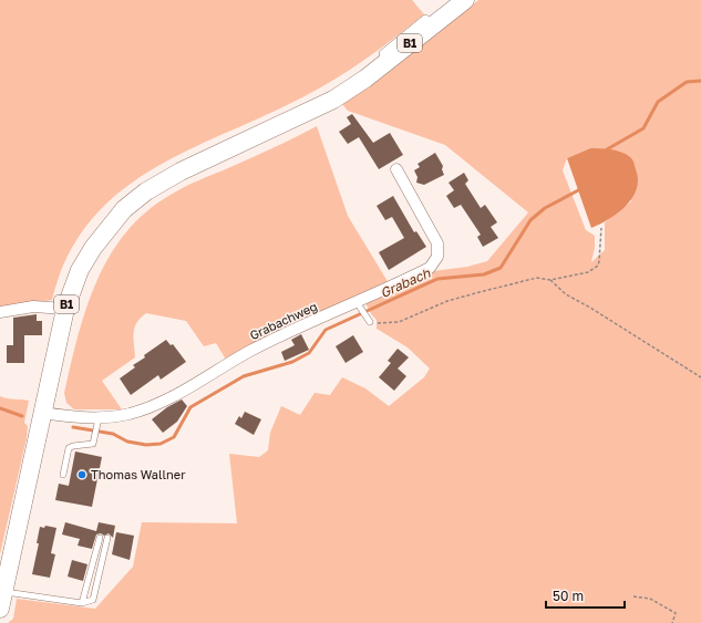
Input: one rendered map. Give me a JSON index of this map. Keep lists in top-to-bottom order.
{
  "streets": {
    "main road": ["B1"],
    "street": ["Grabachweg"]
  },
  "crossings": [
    ["B1", "Grabachweg"]
  ],
  "water": ["Grabach"],
  "places": ["Thomas Wallner"],
  "scale_bar": "50 m"
}
